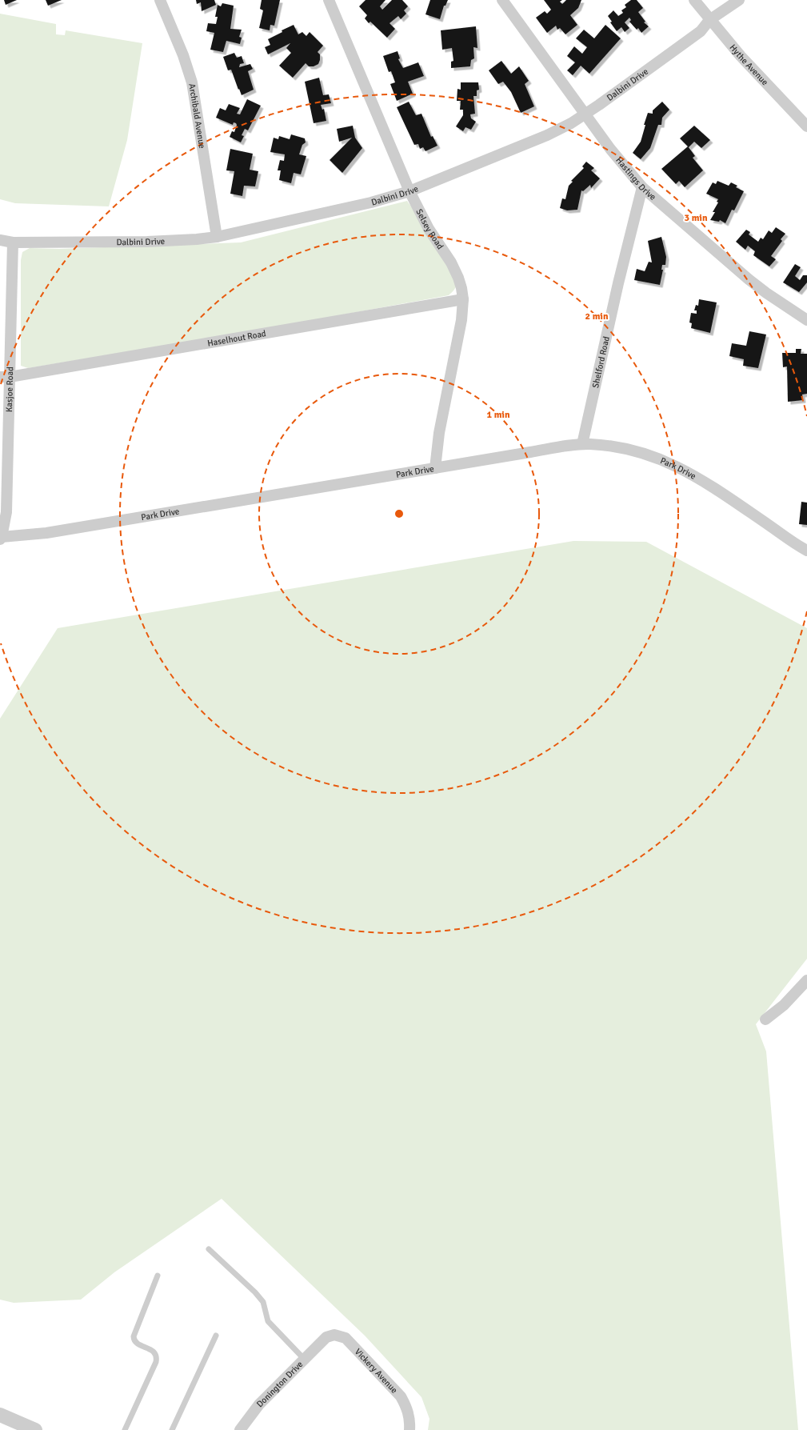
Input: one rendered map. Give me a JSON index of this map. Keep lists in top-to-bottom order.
{
  "streets": {
    "street": [
      "Hythe Avenue",
      "Dalbini Drive",
      "Archibald Avenue",
      "Hastings Drive",
      "Selsey Road",
      "Haselhout Road",
      "Shelford Road",
      "Kasjoe Road",
      "Park Drive",
      "Vickery Avenue",
      "Donington Drive"
    ]
  },
  "crossings": [
    ["Hythe Avenue", "Dalbini Drive"],
    ["Dalbini Drive", "Archibald Avenue"],
    ["Dalbini Drive", "Hastings Drive"],
    ["Dalbini Drive", "Selsey Road"],
    ["Dalbini Drive", "Kasjoe Road"],
    ["Hastings Drive", "Shelford Road"],
    ["Selsey Road", "Haselhout Road"],
    ["Selsey Road", "Park Drive"],
    ["Haselhout Road", "Kasjoe Road"],
    ["Shelford Road", "Park Drive"],
    ["Kasjoe Road", "Park Drive"],
    ["Vickery Avenue", "Donington Drive"]
  ],
  "rings": ["3 min", "2 min", "1 min"]
}
